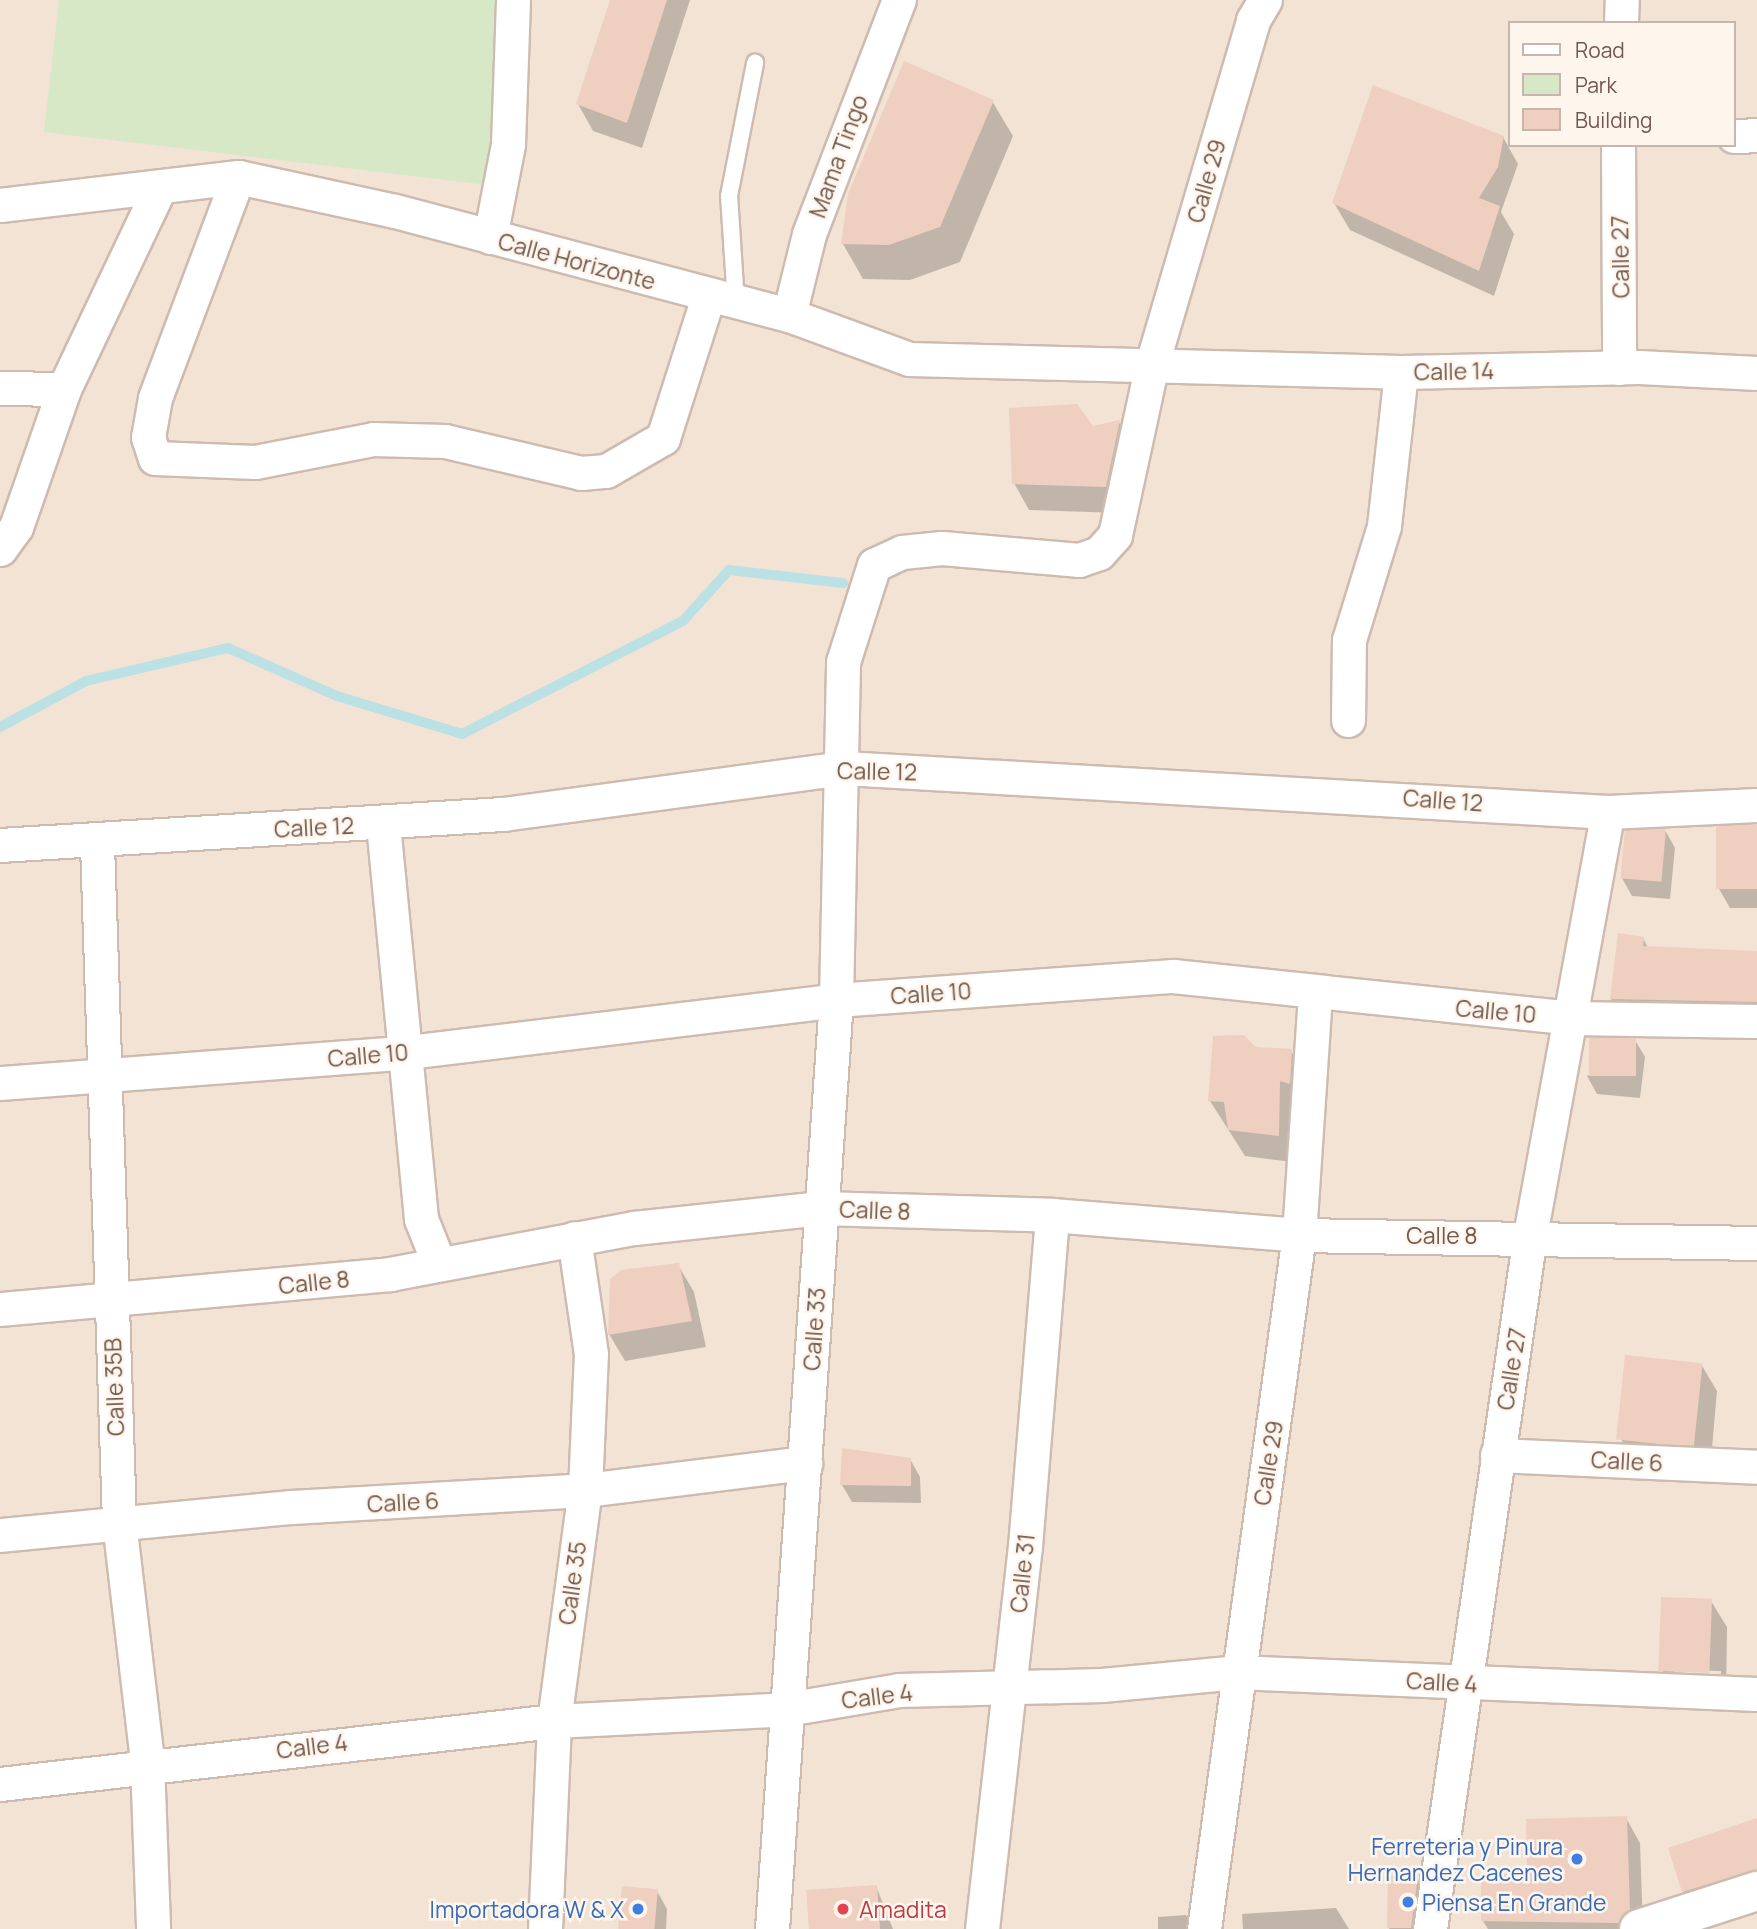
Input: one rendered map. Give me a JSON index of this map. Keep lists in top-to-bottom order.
{
  "streets": {
    "street": [
      "Mama Tingo",
      "Calle 29",
      "Calle 27",
      "Calle Horizonte",
      "Calle 14",
      "Calle 12",
      "Calle 10",
      "Calle 8",
      "Calle 33",
      "Calle 35B",
      "Calle 6",
      "Calle 31",
      "Calle 35",
      "Calle 4"
    ]
  },
  "crossings": [
    ["Mama Tingo", "Calle Horizonte"],
    ["Calle 29", "Calle Horizonte"],
    ["Calle 29", "Calle 14"],
    ["Calle 29", "Calle 10"],
    ["Calle 29", "Calle 8"],
    ["Calle 29", "Calle 33"],
    ["Calle 29", "Calle 4"],
    ["Calle 27", "Calle 14"],
    ["Calle 27", "Calle 12"],
    ["Calle 27", "Calle 10"],
    ["Calle 27", "Calle 8"],
    ["Calle 27", "Calle 6"],
    ["Calle 27", "Calle 4"],
    ["Calle Horizonte", "Calle 14"],
    ["Calle 12", "Calle 33"],
    ["Calle 12", "Calle 35B"],
    ["Calle 10", "Calle 33"],
    ["Calle 10", "Calle 35B"],
    ["Calle 8", "Calle 33"],
    ["Calle 8", "Calle 35B"],
    ["Calle 8", "Calle 31"],
    ["Calle 8", "Calle 35"],
    ["Calle 33", "Calle 6"],
    ["Calle 33", "Calle 4"],
    ["Calle 35B", "Calle 6"],
    ["Calle 35B", "Calle 4"],
    ["Calle 6", "Calle 35"],
    ["Calle 31", "Calle 4"],
    ["Calle 35", "Calle 4"]
  ],
  "places": [
    "Ferreteria y Pinura Hernandez Cacenes",
    "Piensa En Grande",
    "Importadora W & X",
    "Amadita"
  ],
  "legend": ["Road", "Park", "Building"]
}
